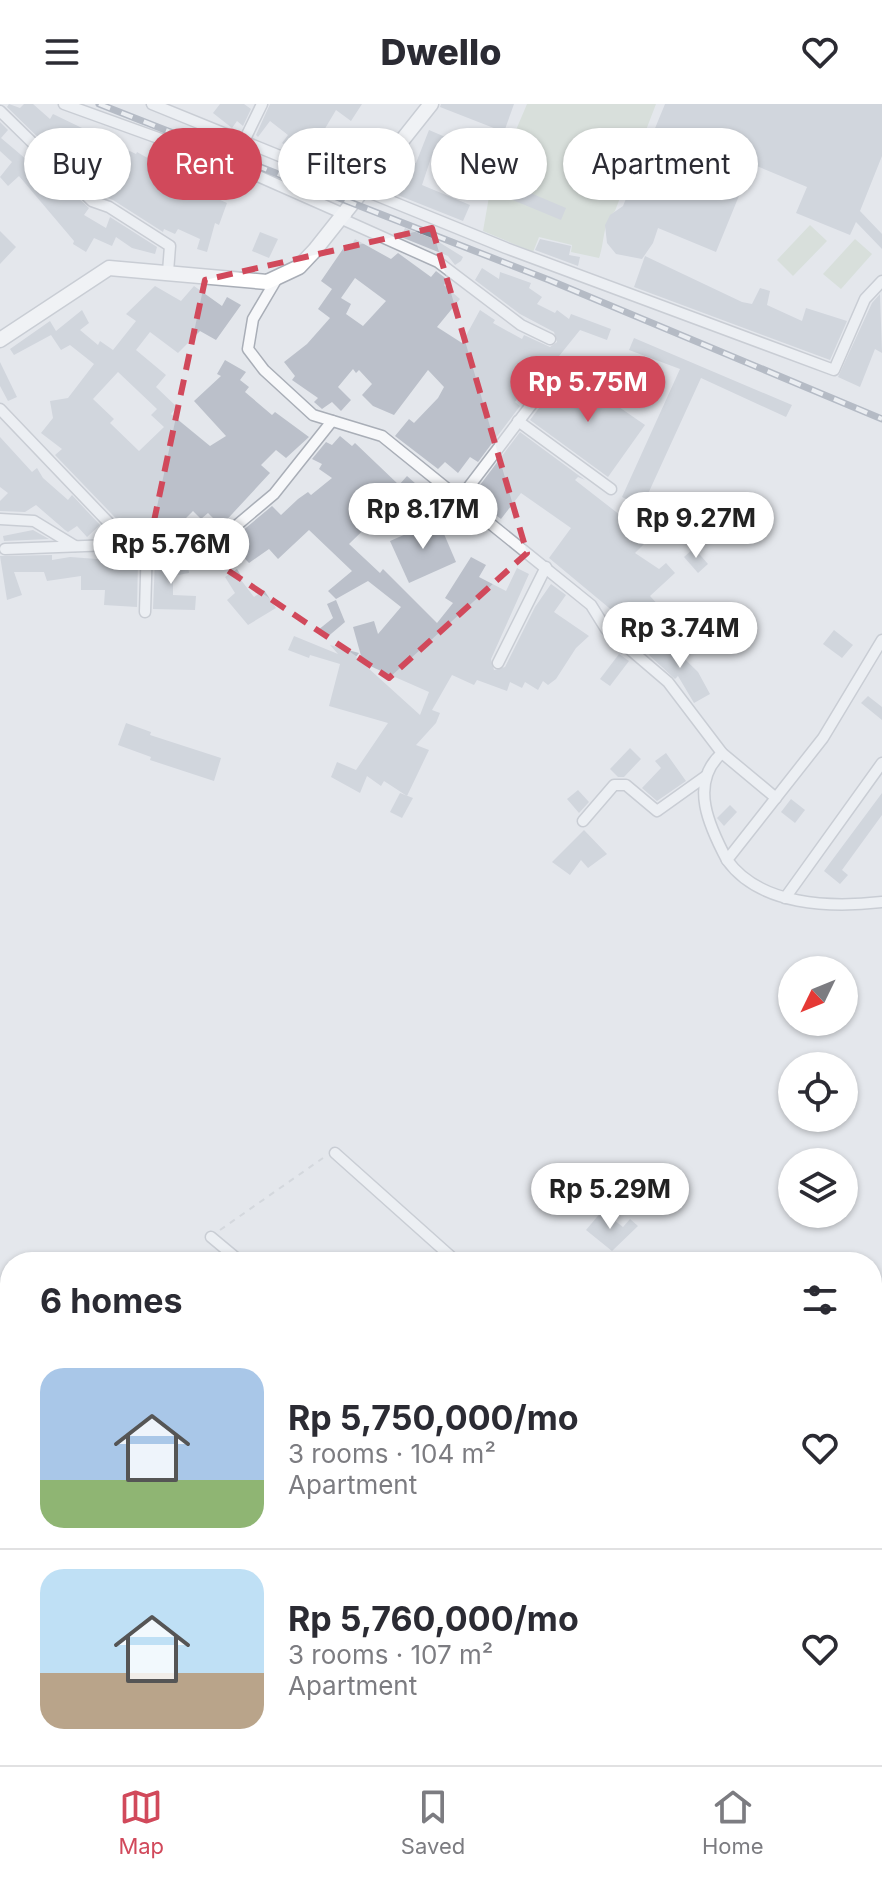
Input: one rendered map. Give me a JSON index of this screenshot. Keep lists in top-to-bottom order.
{
  "north": "bottom left",
  "page": {
    "header": "Dwello",
    "chip": [
      "Buy",
      "Rent",
      "Filters",
      "New",
      "Apartment"
    ],
    "price": [
      "Rp 5.75M",
      "Rp 8.17M",
      "Rp 9.27M",
      "Rp 5.76M",
      "Rp 3.74M",
      "Rp 5.29M"
    ],
    "heading": "6 homes",
    "list": [
      {
        "name": "Rp 5,750,000/mo",
        "note": "3 rooms · 104 m² · Apartment"
      },
      {
        "name": "Rp 5,760,000/mo",
        "note": "3 rooms · 107 m² · Apartment"
      }
    ],
    "tabs": ["Map", "Saved", "Home"]
  }
}
